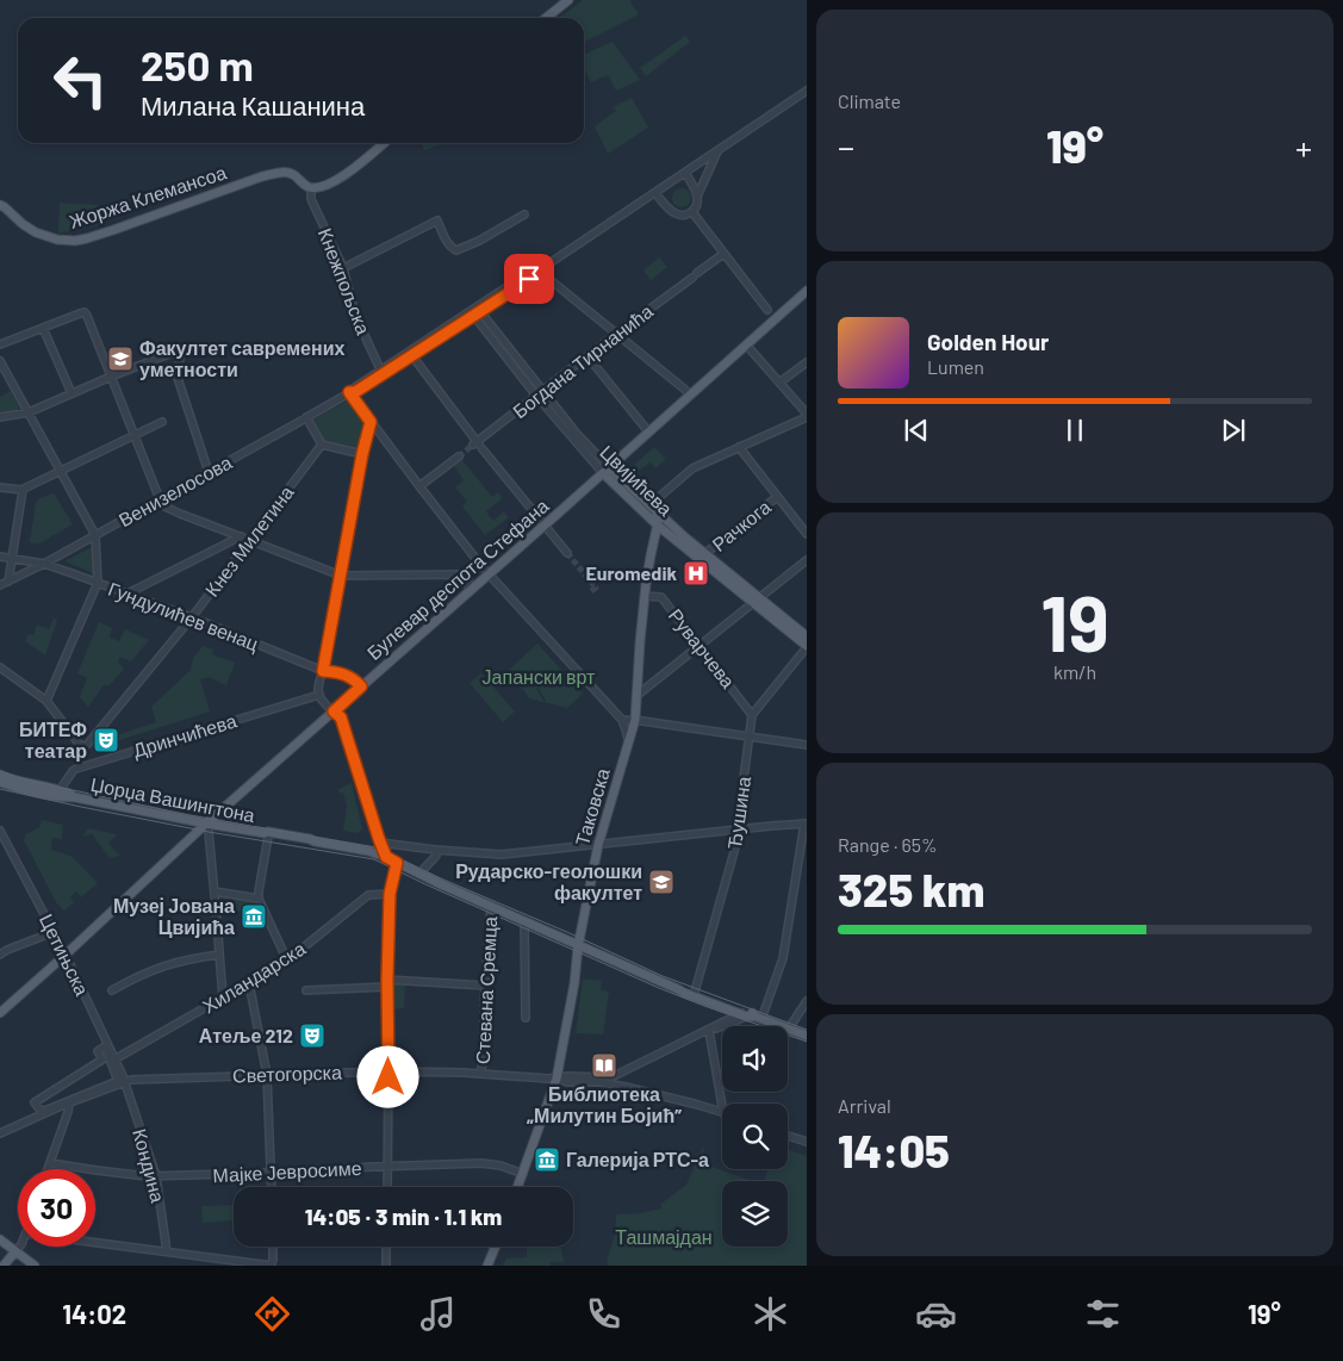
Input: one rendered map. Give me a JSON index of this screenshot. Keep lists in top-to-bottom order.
{
  "streets": {
    "main road": [
      "Жоржа Клемансоа",
      "Цвијићева",
      "Булевар деспота Стефана",
      "Џорџа Вашингтона",
      "Таковска"
    ],
    "street": [
      "Кнежпољска",
      "Богдана Тирнанића",
      "Венизелосова",
      "Рачкога",
      "Кнез Милетина",
      "Гундулићев венац",
      "Руварчева",
      "Дринчићева",
      "Ђушина",
      "Цетињска",
      "Хиландарска",
      "Стевана Сремца",
      "Светогорска",
      "Кондина",
      "Мајке Јевросиме"
    ]
  },
  "crossings": [
    ["Жоржа Клемансоа", "Кнежпољска"],
    ["Кнежпољска", "Венизелосова"],
    ["Богдана Тирнанића", "Цвијићева"],
    ["Цвијићева", "Венизелосова"],
    ["Цвијићева", "Рачкога"],
    ["Цвијићева", "Булевар деспота Стефана"],
    ["Цвијићева", "Таковска"],
    ["Цвијићева", "Ђушина"],
    ["Венизелосова", "Гундулићев венац"],
    ["Кнез Милетина", "Гундулићев венац"],
    ["Булевар деспота Стефана", "Гундулићев венац"],
    ["Булевар деспота Стефана", "Џорџа Вашингтона"],
    ["Булевар деспота Стефана", "Цетињска"],
    ["Руварчева", "Таковска"],
    ["Руварчева", "Ђушина"],
    ["Дринчићева", "Џорџа Вашингтона"],
    ["Џорџа Вашингтона", "Таковска"],
    ["Џорџа Вашингтона", "Стевана Сремца"],
    ["Таковска", "Светогорска"],
    ["Таковска", "Мајке Јевросиме"],
    ["Цетињска", "Хиландарска"],
    ["Цетињска", "Светогорска"],
    ["Цетињска", "Кондина"],
    ["Стевана Сремца", "Светогорска"],
    ["Светогорска", "Кондина"],
    ["Кондина", "Мајке Јевросиме"]
  ],
  "parks": ["Јапански врт", "Ташмајдан"],
  "places": {
    "school or university": ["Факултет савремених уметности", "Рударско-геолошки факултет"],
    "hospital": ["Euromedik"],
    "theatre": ["БИТЕФ театар", "Атеље 212"],
    "museum": ["Музеј Јована Цвијића", "Галерија РТС-а"],
    "library": ["Библиотека „Милутин Бојић”"]
  },
  "page": {
    "tile": [
      "Climate",
      ["19", "km/h"],
      ["Range · 65%", "325 km"],
      ["Arrival", "14:05"]
    ],
    "turn": ["250 m", "Милана Кашанина"],
    "heat": ["−", "19°", "+"],
    "song": ["Golden Hour", "Lumen"],
    "limit": "30",
    "trip": "14:05 · 3 min · 1.1 km",
    "tabs": ["14:02", "19°"]
  }
}
